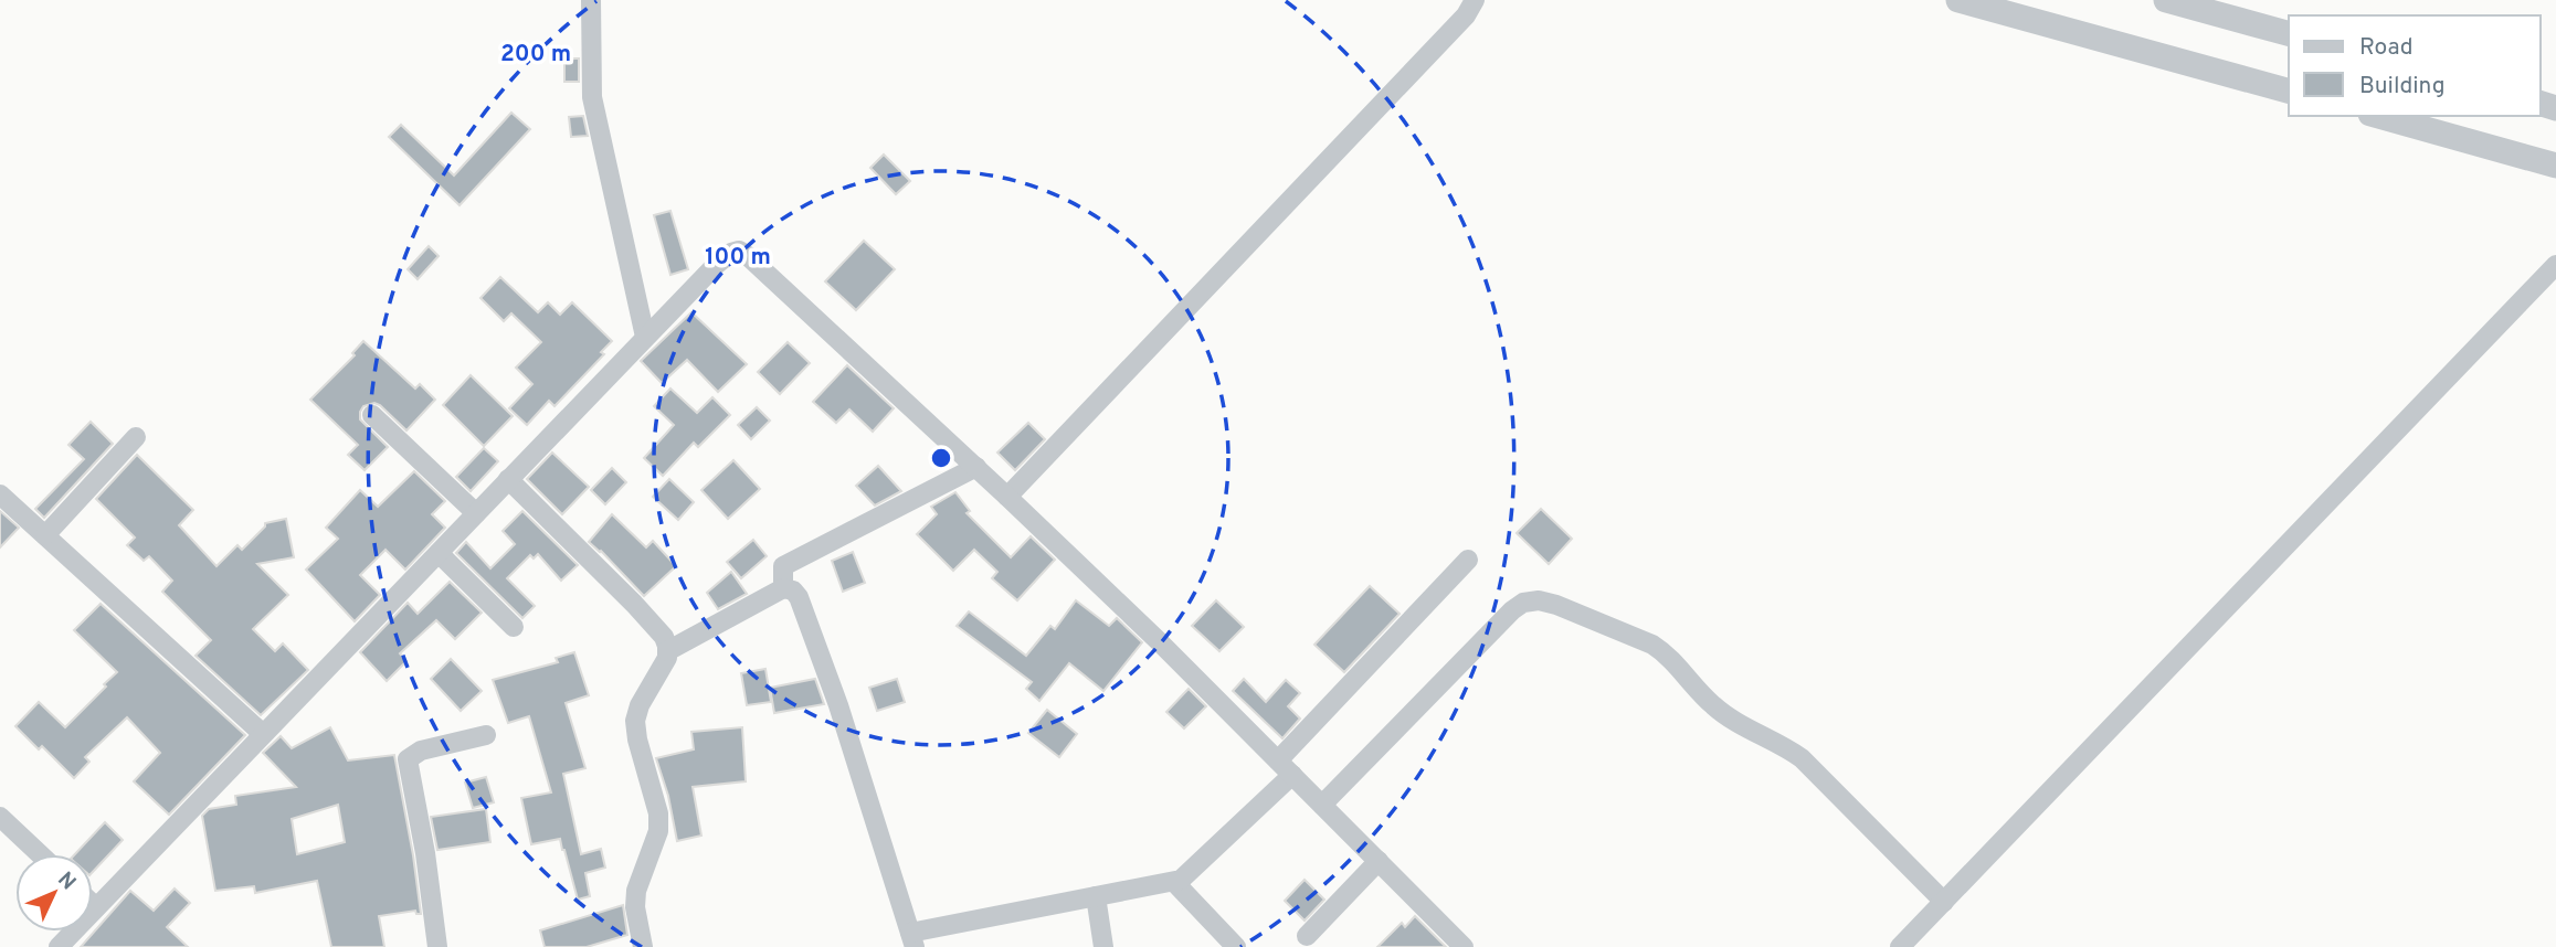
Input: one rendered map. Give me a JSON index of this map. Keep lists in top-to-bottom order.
{
  "legend": ["Road", "Building"],
  "north": "top right",
  "rings": ["200 m", "100 m"]
}
